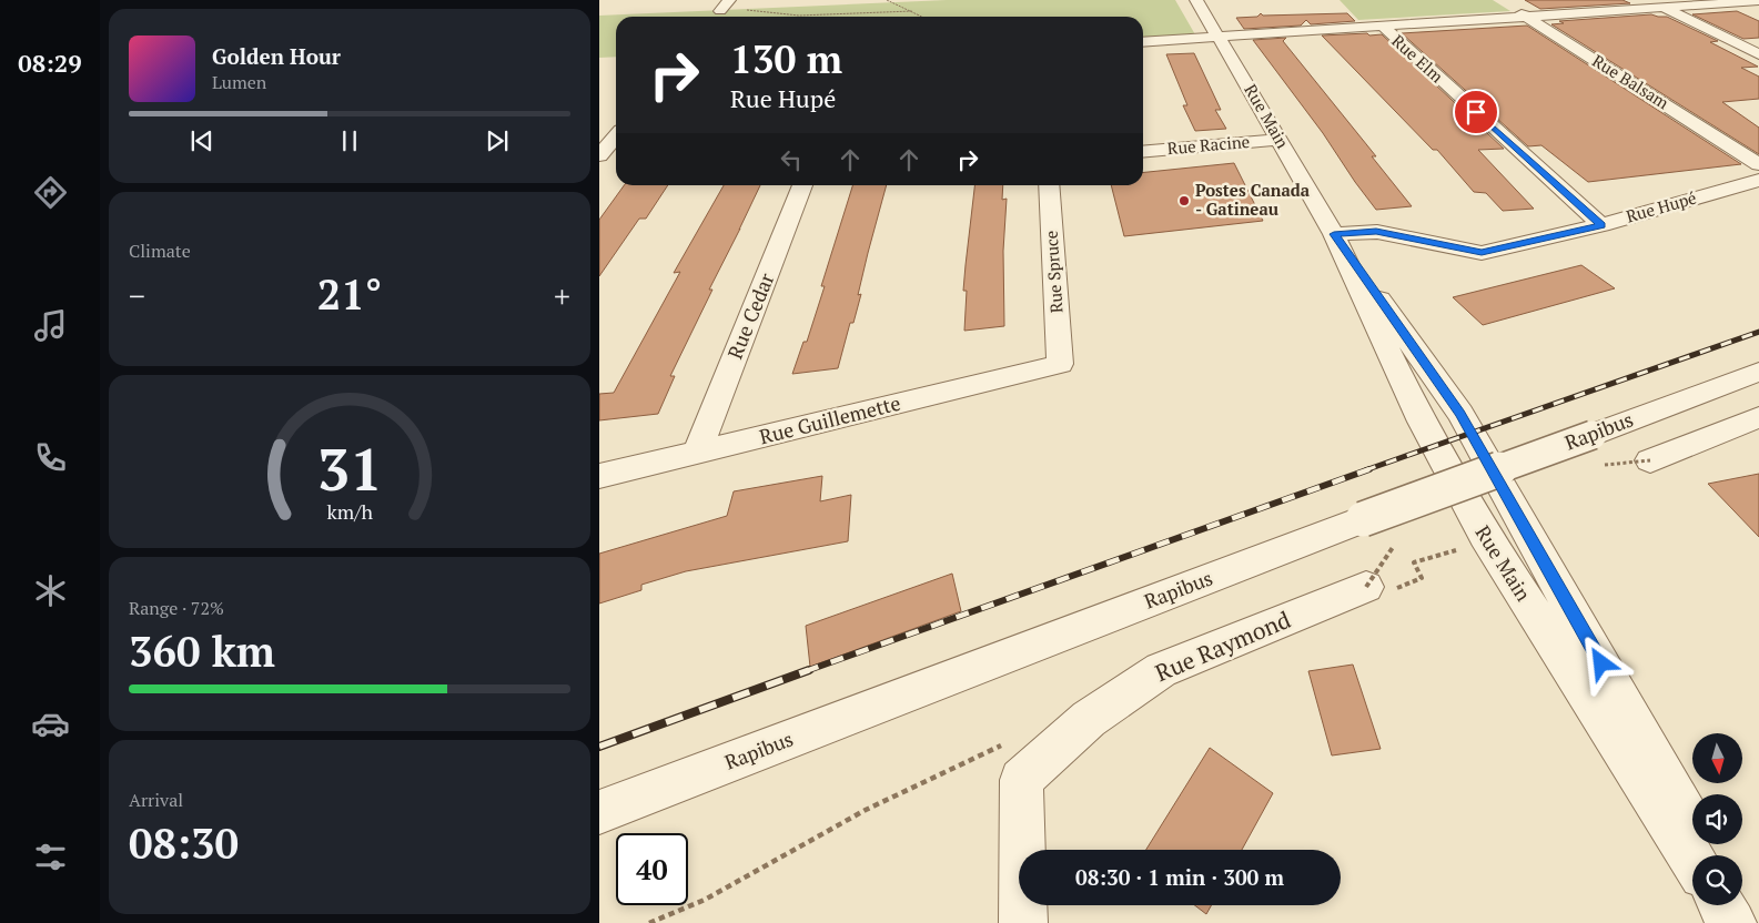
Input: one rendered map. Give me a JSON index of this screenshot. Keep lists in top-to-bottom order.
{
  "streets": {
    "street": [
      "Rue Elm",
      "Rue Balsam",
      "Rue Main",
      "Rue Racine",
      "Rue Hupé",
      "Rue Spruce",
      "Rue Cedar",
      "Rue Guillemette",
      "Rapibus",
      "Rue Raymond"
    ]
  },
  "crossings": [
    ["Rue Elm", "Rue Hupé"],
    ["Rue Main", "Rue Racine"],
    ["Rue Main", "Rue Hupé"],
    ["Rue Spruce", "Rue Guillemette"],
    ["Rue Cedar", "Rue Guillemette"]
  ],
  "places": ["Postes Canada - Gatineau"],
  "north": "bottom",
  "page": {
    "tabs": "08:29",
    "turn": ["130 m", "Rue Hupé"],
    "song": ["Golden Hour", "Lumen"],
    "tile": [
      "Climate",
      ["Range · 72%", "360 km"],
      ["Arrival", "08:30"]
    ],
    "heat": ["−", "21°", "+"],
    "limit": "40",
    "trip": "08:30 · 1 min · 300 m",
    "gauge": ["31", "km/h"]
  }
}
